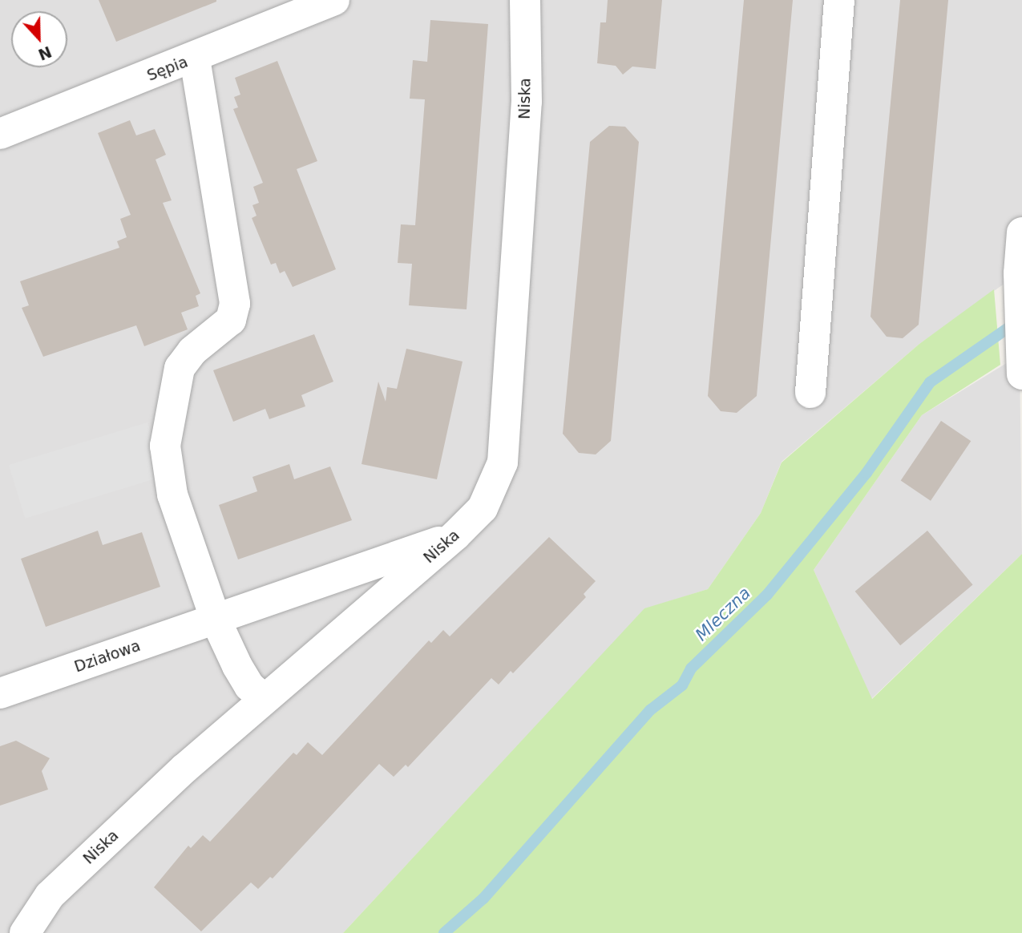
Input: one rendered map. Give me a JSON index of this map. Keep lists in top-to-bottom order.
{
  "streets": {
    "street": ["Sępia", "Niska", "Działowa"]
  },
  "crossings": [
    ["Niska", "Działowa"]
  ],
  "water": ["Mleczna"],
  "north": "bottom"
}
